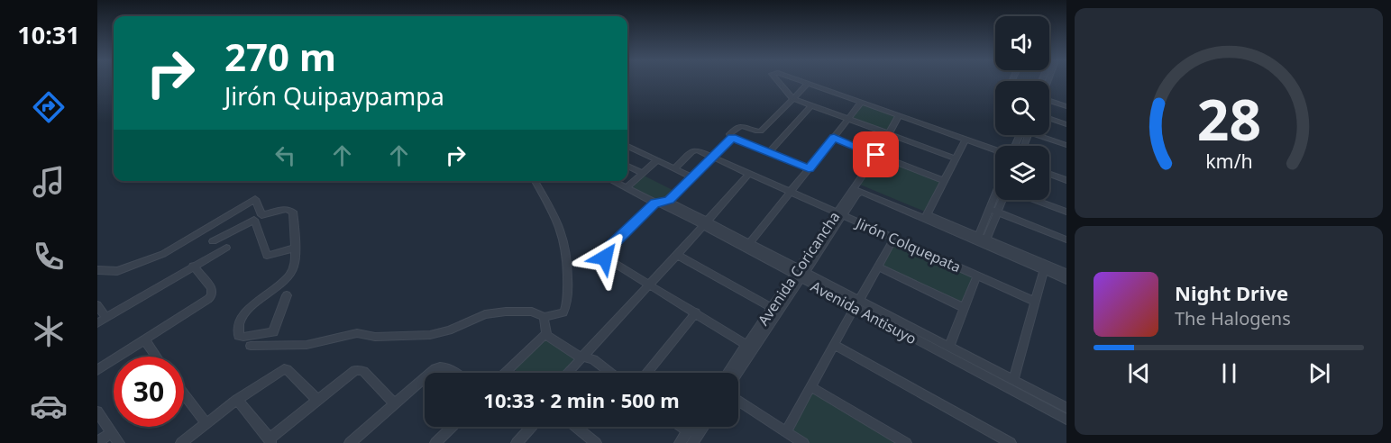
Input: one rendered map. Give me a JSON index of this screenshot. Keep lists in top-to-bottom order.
{
  "streets": {
    "street": ["Jirón Colquepata", "Avenida Coricancha", "Avenida Antisuyo"]
  },
  "crossings": [
    ["Jirón Colquepata", "Avenida Coricancha"],
    ["Avenida Coricancha", "Avenida Antisuyo"]
  ],
  "page": {
    "tabs": "10:31",
    "turn": ["270 m", "Jirón Quipaypampa"],
    "song": ["Night Drive", "The Halogens"],
    "limit": "30",
    "trip": "10:33 · 2 min · 500 m",
    "gauge": ["28", "km/h"]
  }
}
